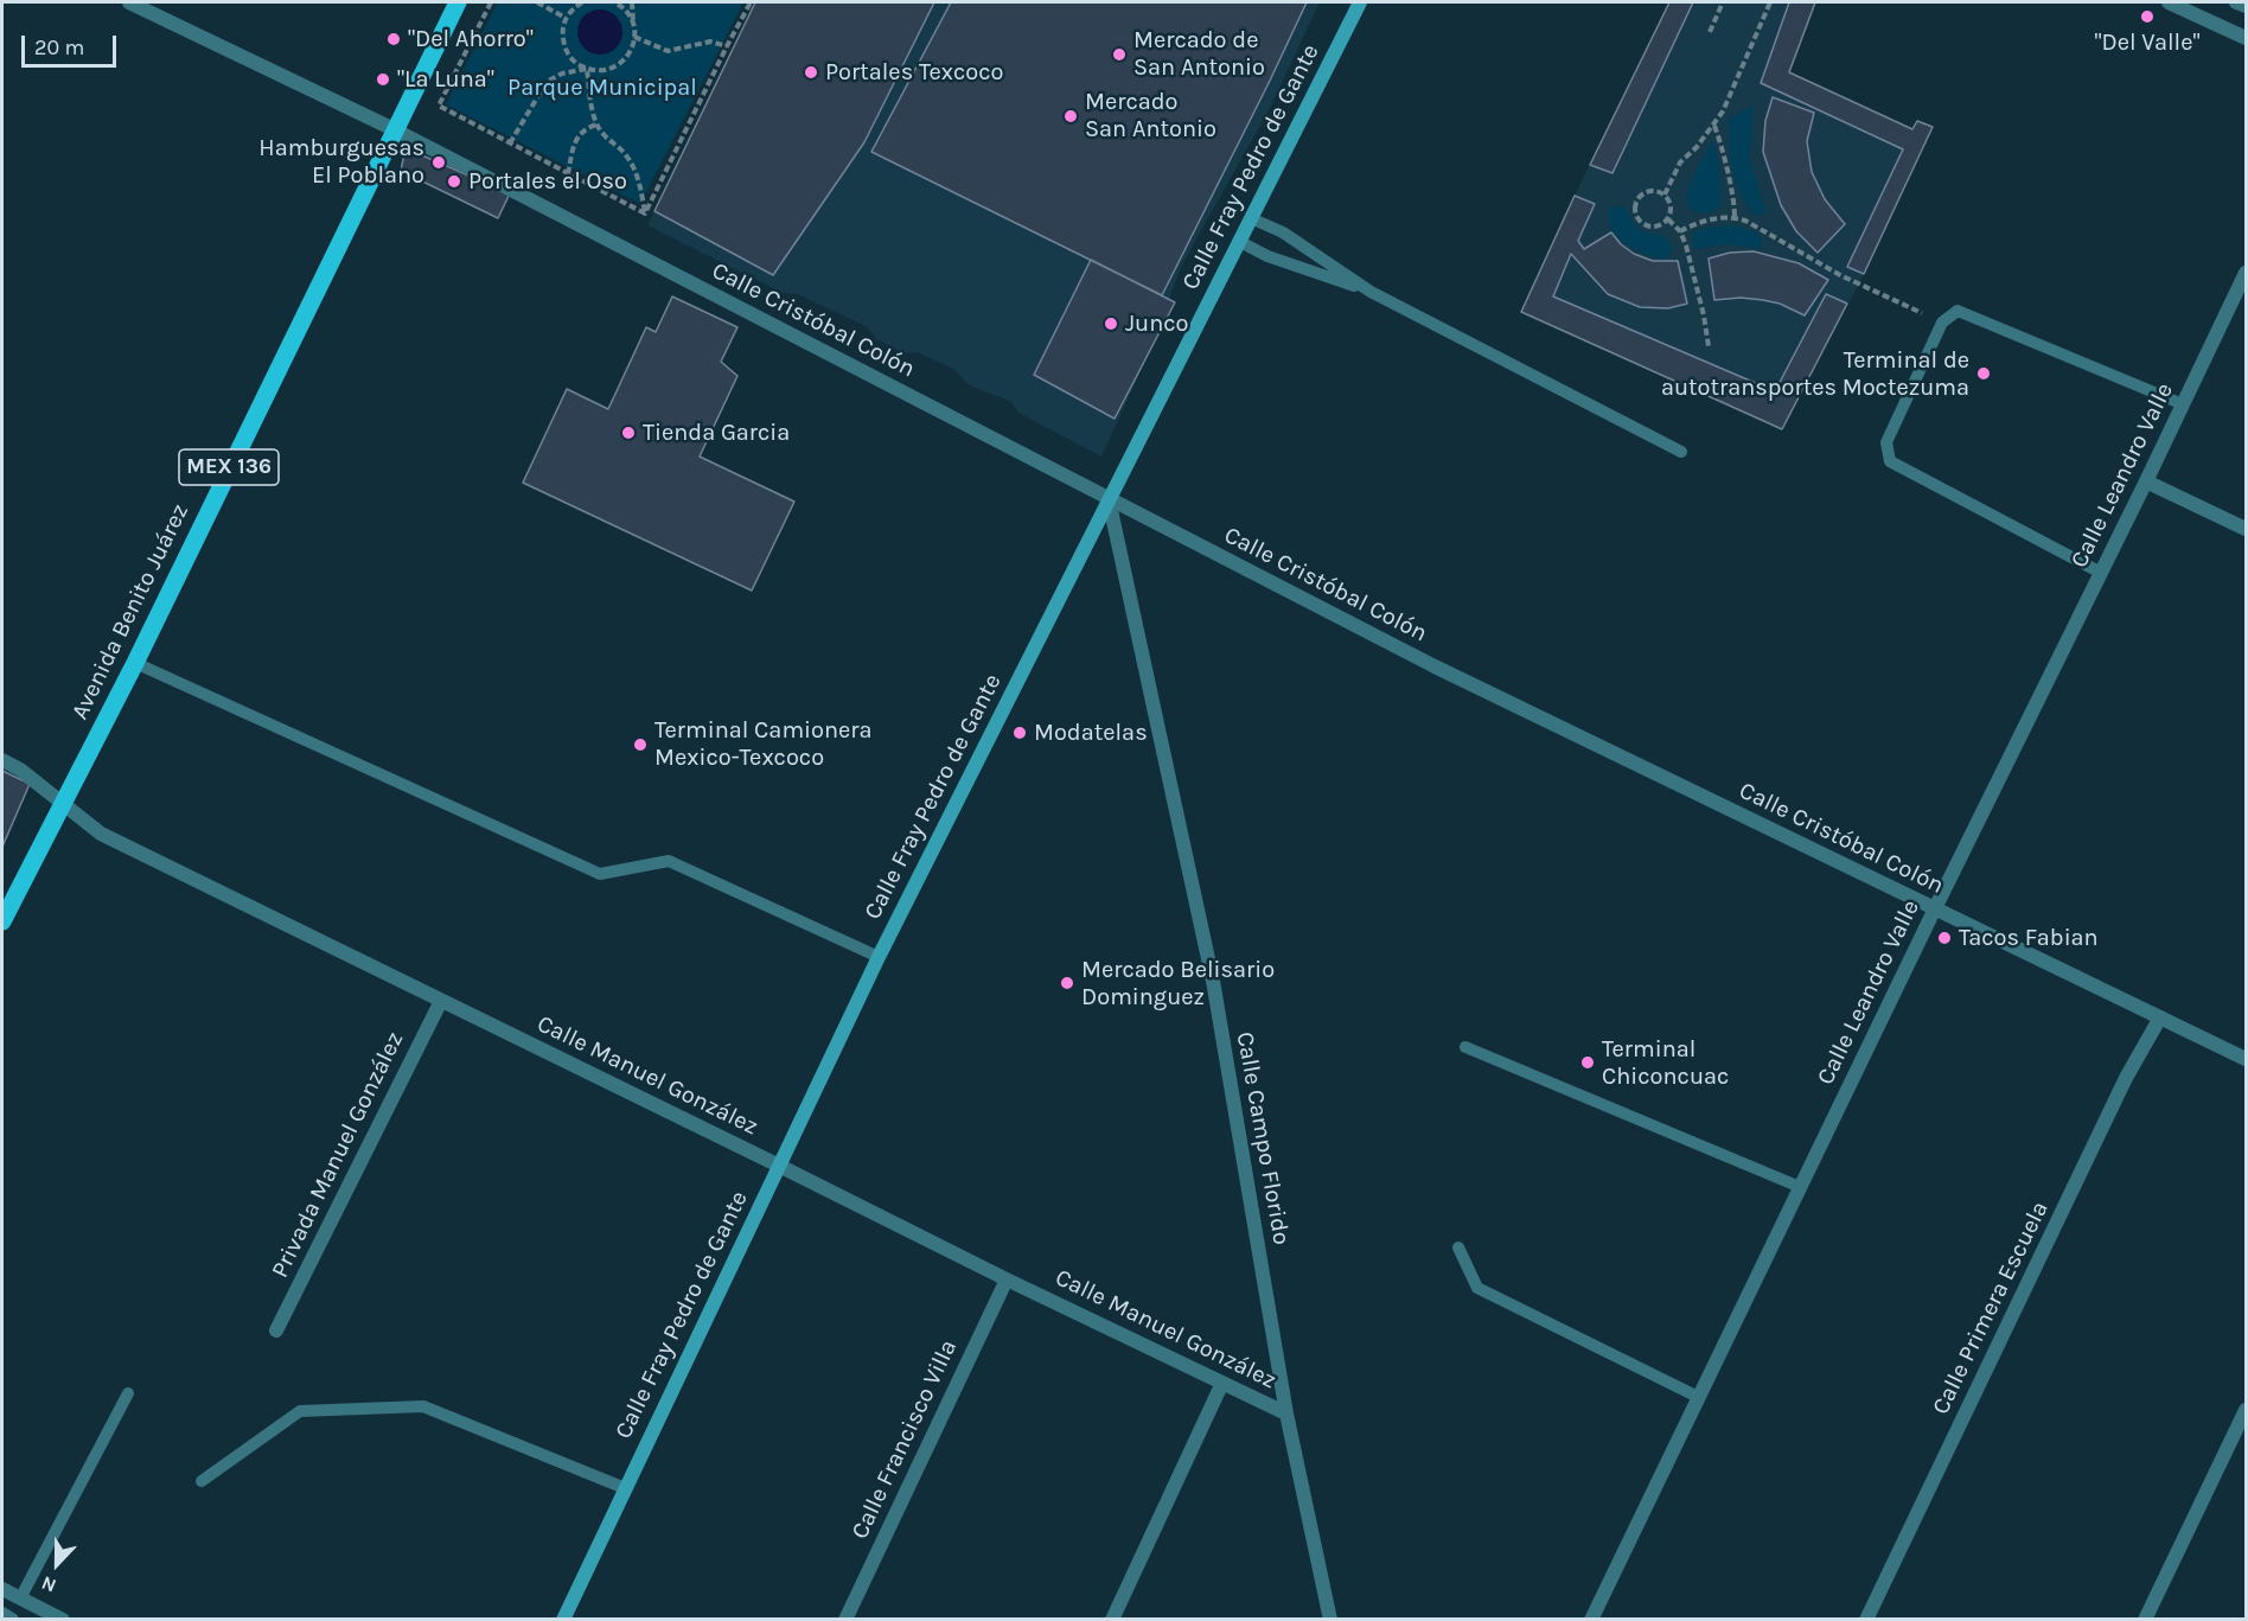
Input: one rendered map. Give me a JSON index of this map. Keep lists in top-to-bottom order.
{
  "streets": {
    "main road": ["Calle Fray Pedro de Gante", "MEX 136", "Avenida Benito Juárez"],
    "street": [
      "Calle Cristóbal Colón",
      "Calle Leandro Valle",
      "Calle Manuel González",
      "Calle Campo Florido",
      "Privada Manuel González",
      "Calle Primera Escuela",
      "Calle Francisco Villa"
    ]
  },
  "crossings": [
    ["Calle Fray Pedro de Gante", "Calle Cristóbal Colón"],
    ["Calle Fray Pedro de Gante", "Calle Manuel González"],
    ["Calle Fray Pedro de Gante", "Calle Campo Florido"],
    ["Calle Cristóbal Colón", "MEX 136"],
    ["Calle Cristóbal Colón", "Calle Leandro Valle"],
    ["Calle Cristóbal Colón", "Avenida Benito Juárez"],
    ["Calle Cristóbal Colón", "Calle Campo Florido"],
    ["Calle Cristóbal Colón", "Calle Primera Escuela"],
    ["MEX 136", "Avenida Benito Juárez"],
    ["Avenida Benito Juárez", "Calle Manuel González"],
    ["Calle Manuel González", "Calle Campo Florido"],
    ["Calle Manuel González", "Privada Manuel González"],
    ["Calle Manuel González", "Calle Francisco Villa"]
  ],
  "parks": ["Parque Municipal"],
  "places": [
    "\"Del Valle\"",
    "\"Del Ahorro\"",
    "Mercado de San Antonio",
    "Portales Texcoco",
    "\"La Luna\"",
    "Mercado San Antonio",
    "Hamburguesas El Poblano",
    "Portales el Oso",
    "Junco",
    "Terminal de autotransportes Moctezuma",
    "Tienda Garcia",
    "Modatelas",
    "Terminal Camionera Mexico-Texcoco",
    "Tacos Fabian",
    "Mercado Belisario Dominguez",
    "Terminal Chiconcuac"
  ],
  "scale_bar": "20 m",
  "north": "bottom"
}
